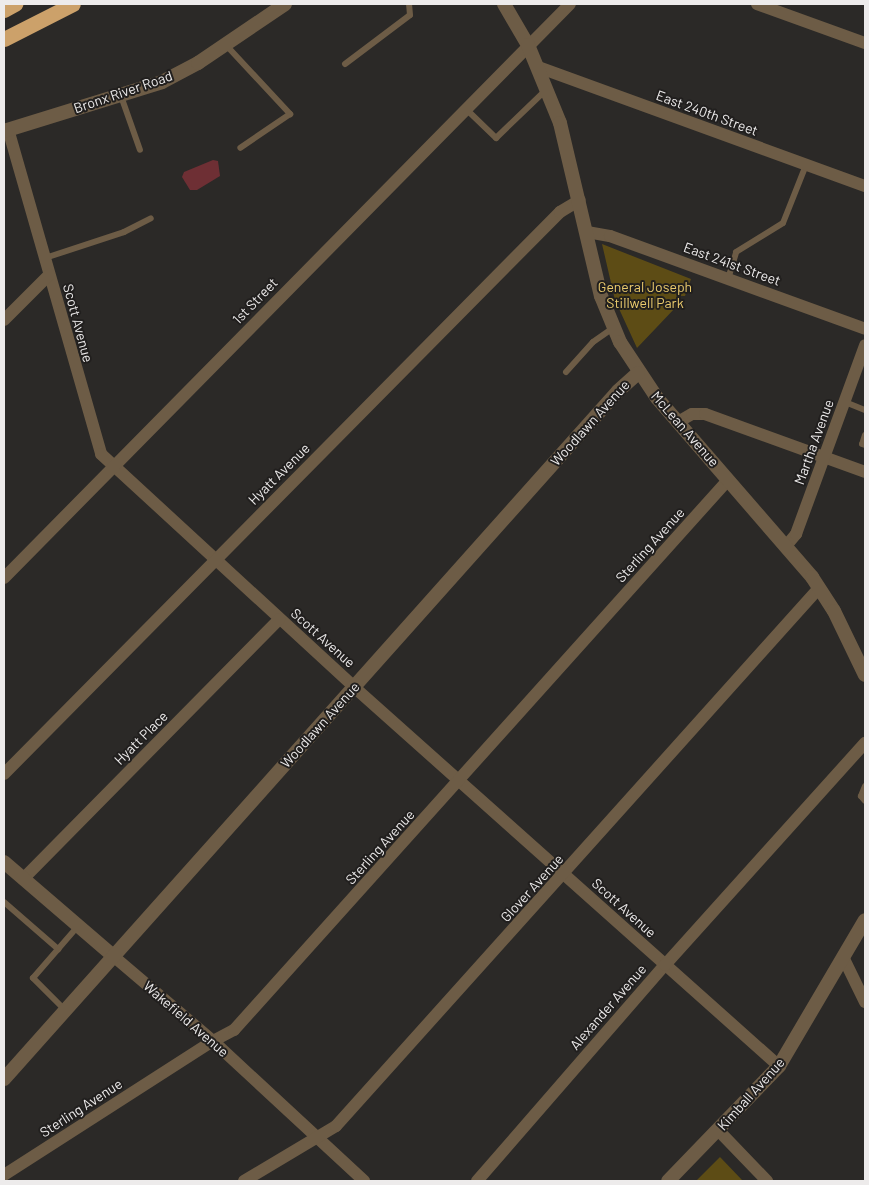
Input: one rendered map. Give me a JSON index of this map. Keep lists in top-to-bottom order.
{
  "streets": {
    "street": [
      "Bronx River Road",
      "East 240th Street",
      "East 241st Street",
      "1st Street",
      "Scott Avenue",
      "Woodlawn Avenue",
      "McLean Avenue",
      "Martha Avenue",
      "Hyatt Avenue",
      "Sterling Avenue",
      "Hyatt Place",
      "Glover Avenue",
      "Alexander Avenue",
      "Wakefield Avenue",
      "Kimball Avenue"
    ]
  },
  "crossings": [
    ["Bronx River Road", "Scott Avenue"],
    ["East 240th Street", "McLean Avenue"],
    ["East 241st Street", "McLean Avenue"],
    ["1st Street", "Scott Avenue"],
    ["1st Street", "McLean Avenue"],
    ["Scott Avenue", "Woodlawn Avenue"],
    ["Scott Avenue", "Hyatt Avenue"],
    ["Scott Avenue", "Sterling Avenue"],
    ["Scott Avenue", "Hyatt Place"],
    ["Scott Avenue", "Glover Avenue"],
    ["Scott Avenue", "Alexander Avenue"],
    ["Scott Avenue", "Kimball Avenue"],
    ["Woodlawn Avenue", "McLean Avenue"],
    ["Woodlawn Avenue", "Wakefield Avenue"],
    ["McLean Avenue", "Martha Avenue"],
    ["McLean Avenue", "Hyatt Avenue"],
    ["McLean Avenue", "Sterling Avenue"],
    ["McLean Avenue", "Glover Avenue"],
    ["Sterling Avenue", "Wakefield Avenue"],
    ["Hyatt Place", "Wakefield Avenue"],
    ["Glover Avenue", "Wakefield Avenue"]
  ],
  "parks": ["General Joseph Stillwell Park"]
}
